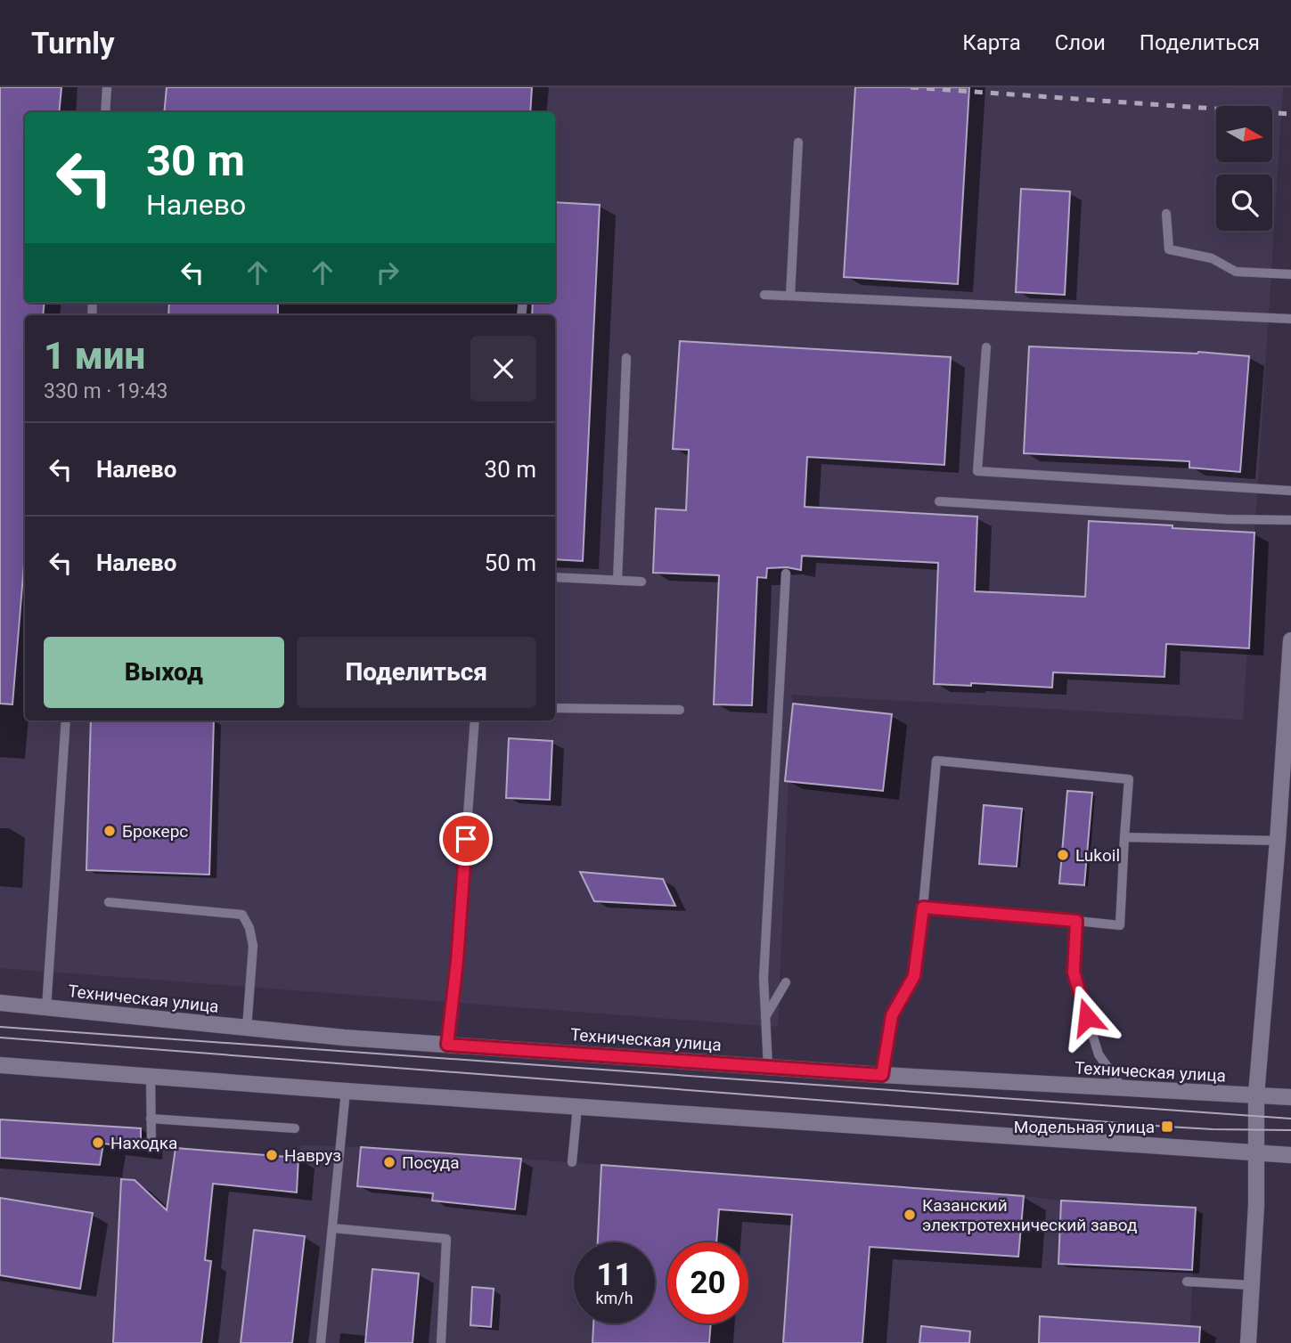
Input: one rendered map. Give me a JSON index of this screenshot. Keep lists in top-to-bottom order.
{
  "streets": {
    "main road": ["Техническая улица"]
  },
  "places": {
    "other": [
      "Брокерс",
      "Lukoil",
      "Находка",
      "Навруз",
      "Посуда",
      "Казанский электротехнический завод"
    ],
    "transit": ["Модельная улица"]
  },
  "north": "right",
  "page": {
    "header": "Turnly",
    "nav": ["Карта", "Слои", "Поделиться"],
    "turn": ["30 m", "Налево"],
    "heading": ["1 мин", "330 m · 19:43"],
    "list": [
      {
        "name": "Налево",
        "value": "30 m"
      },
      {
        "name": "Налево",
        "value": "50 m"
      }
    ],
    "buttons": ["Выход", "Поделиться"],
    "speed": "11 km/h",
    "limit": "20"
  }
}
